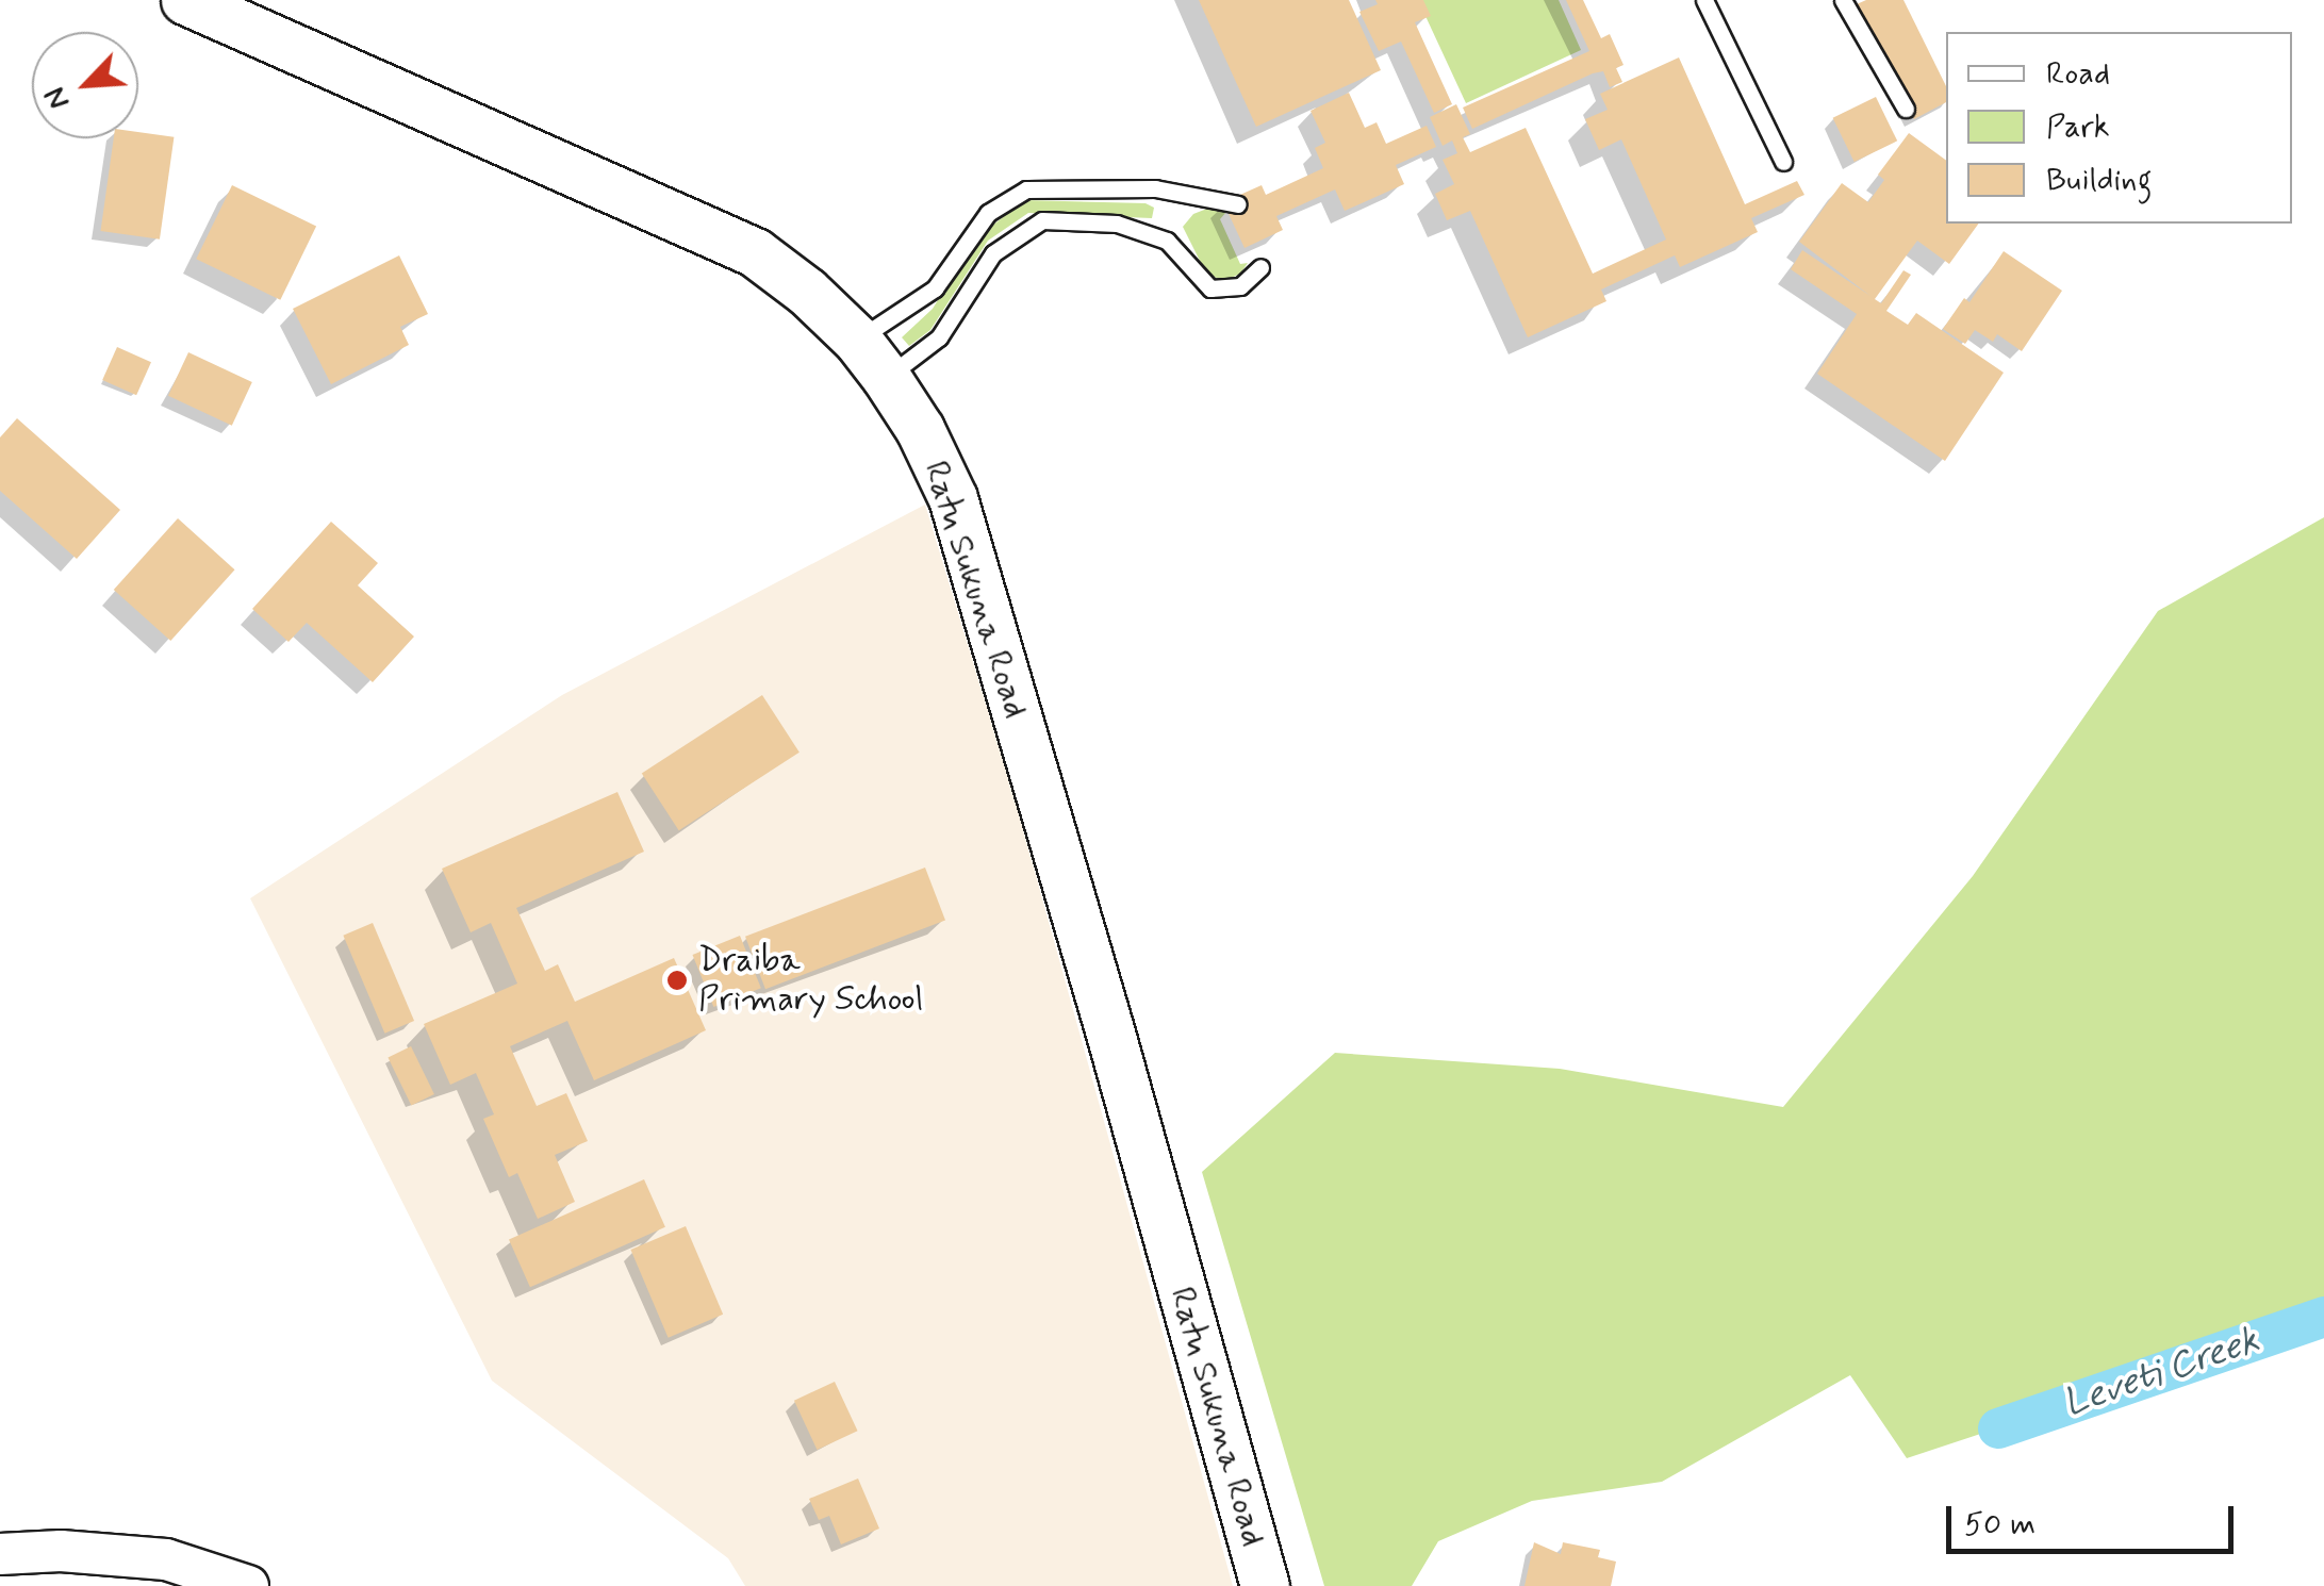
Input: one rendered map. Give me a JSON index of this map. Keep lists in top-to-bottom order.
{
  "streets": {
    "main road": ["Ratu Sukuna Road"]
  },
  "water": ["Leveti Creek"],
  "places": ["Draiba Primary School"],
  "legend": ["Road", "Park", "Building"],
  "scale_bar": "50 m",
  "north": "bottom left"
}
